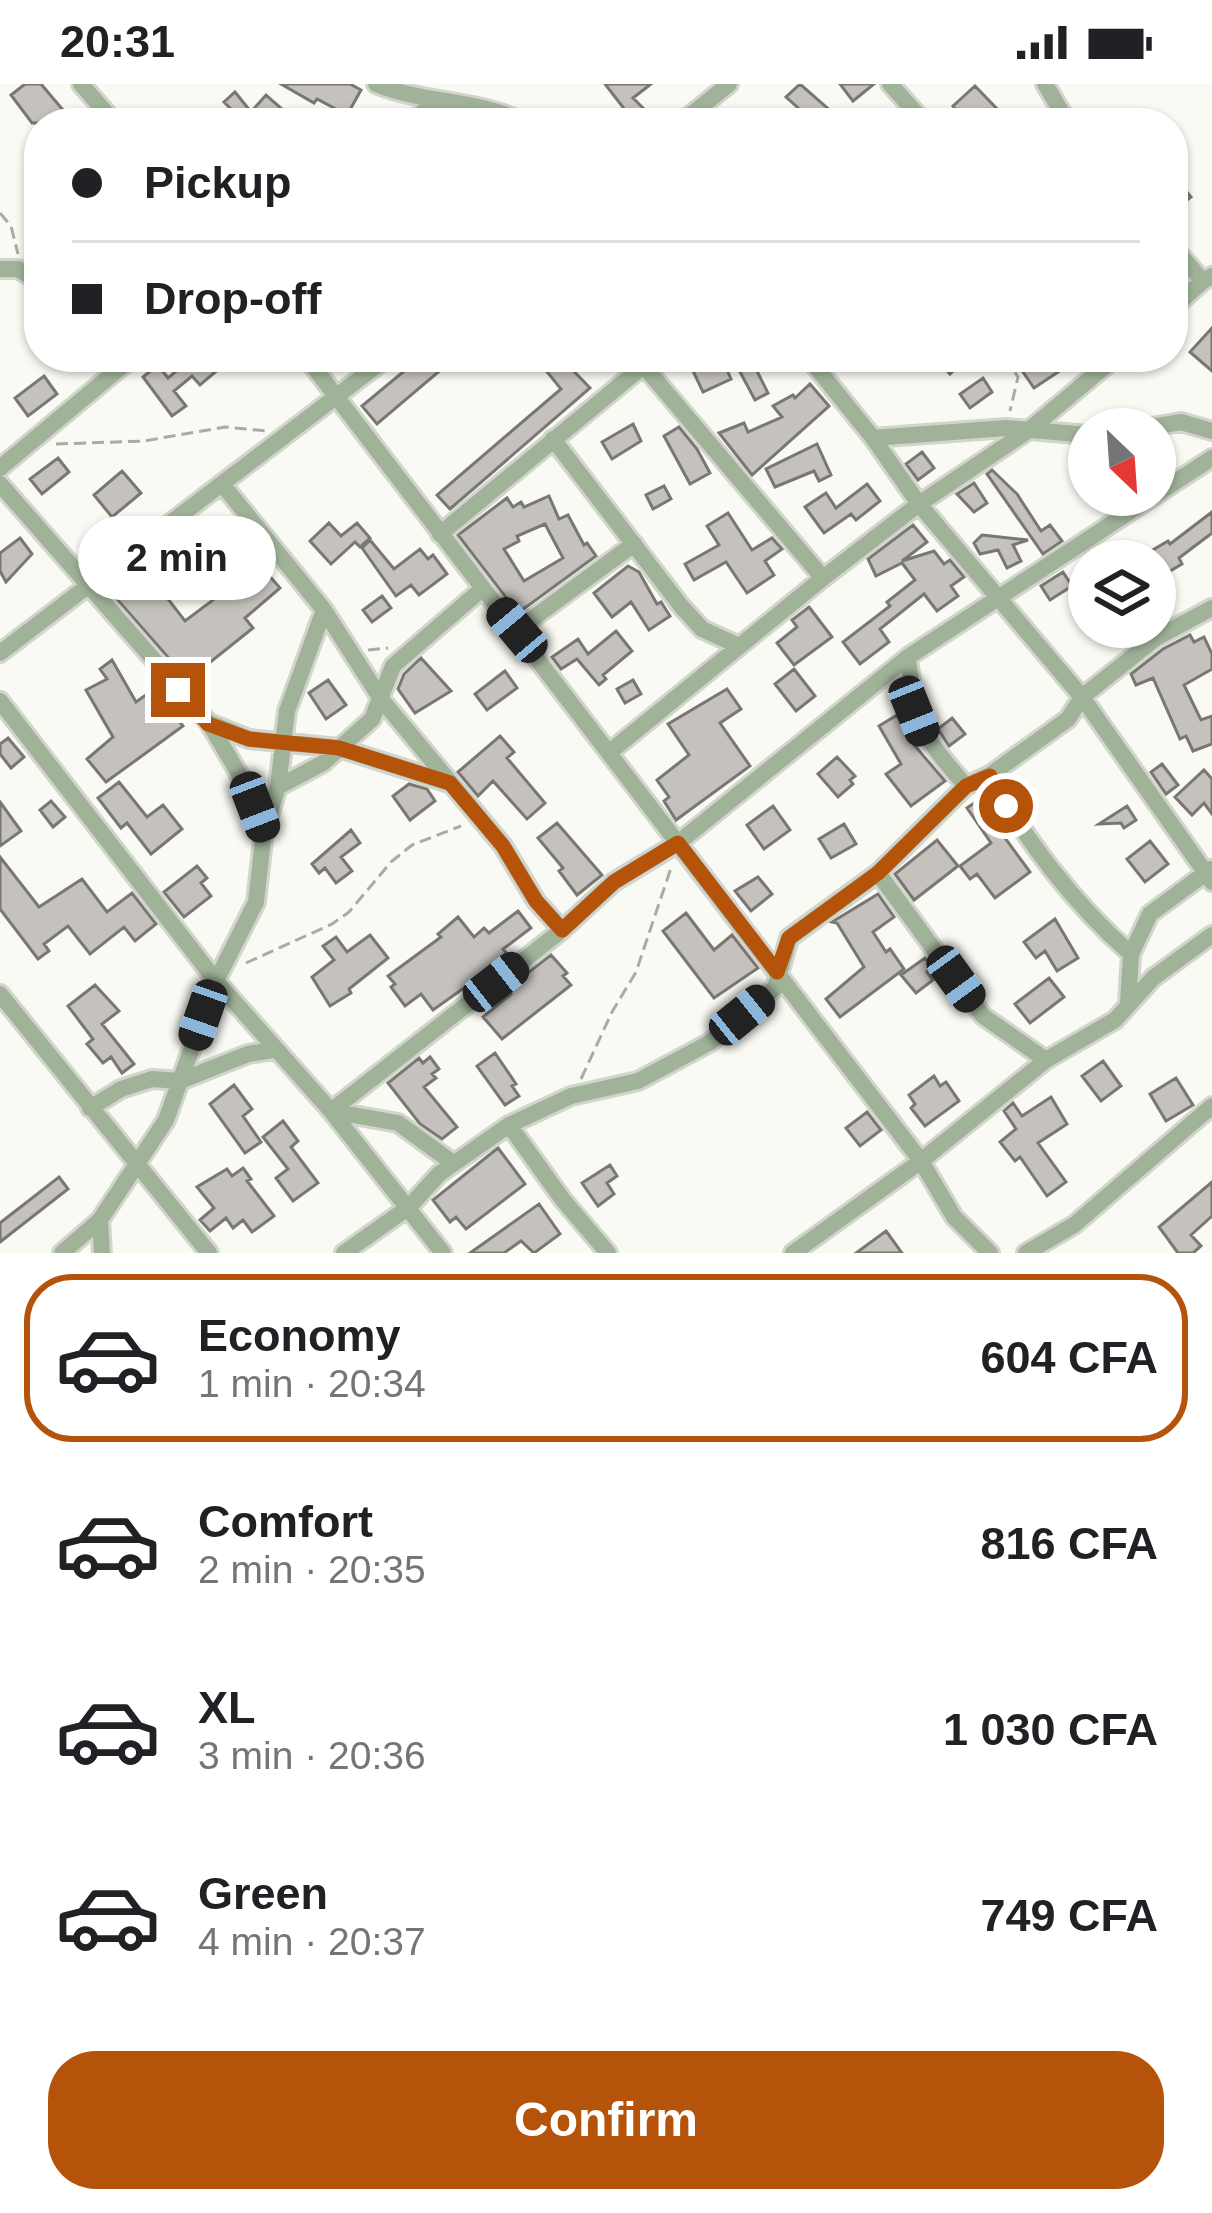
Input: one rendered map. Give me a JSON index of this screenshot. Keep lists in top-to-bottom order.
{
  "north": "bottom right",
  "page": {
    "status": "20:31",
    "banner": ["Pickup", "Drop-off"],
    "bubble": "2 min",
    "list": [
      {
        "name": "Economy",
        "note": "1 min · 20:34",
        "value": "604 CFA"
      },
      {
        "name": "Comfort",
        "note": "2 min · 20:35",
        "value": "816 CFA"
      },
      {
        "name": "XL",
        "note": "3 min · 20:36",
        "value": "1 030 CFA"
      },
      {
        "name": "Green",
        "note": "4 min · 20:37",
        "value": "749 CFA"
      }
    ],
    "buttons": "Confirm"
  }
}
